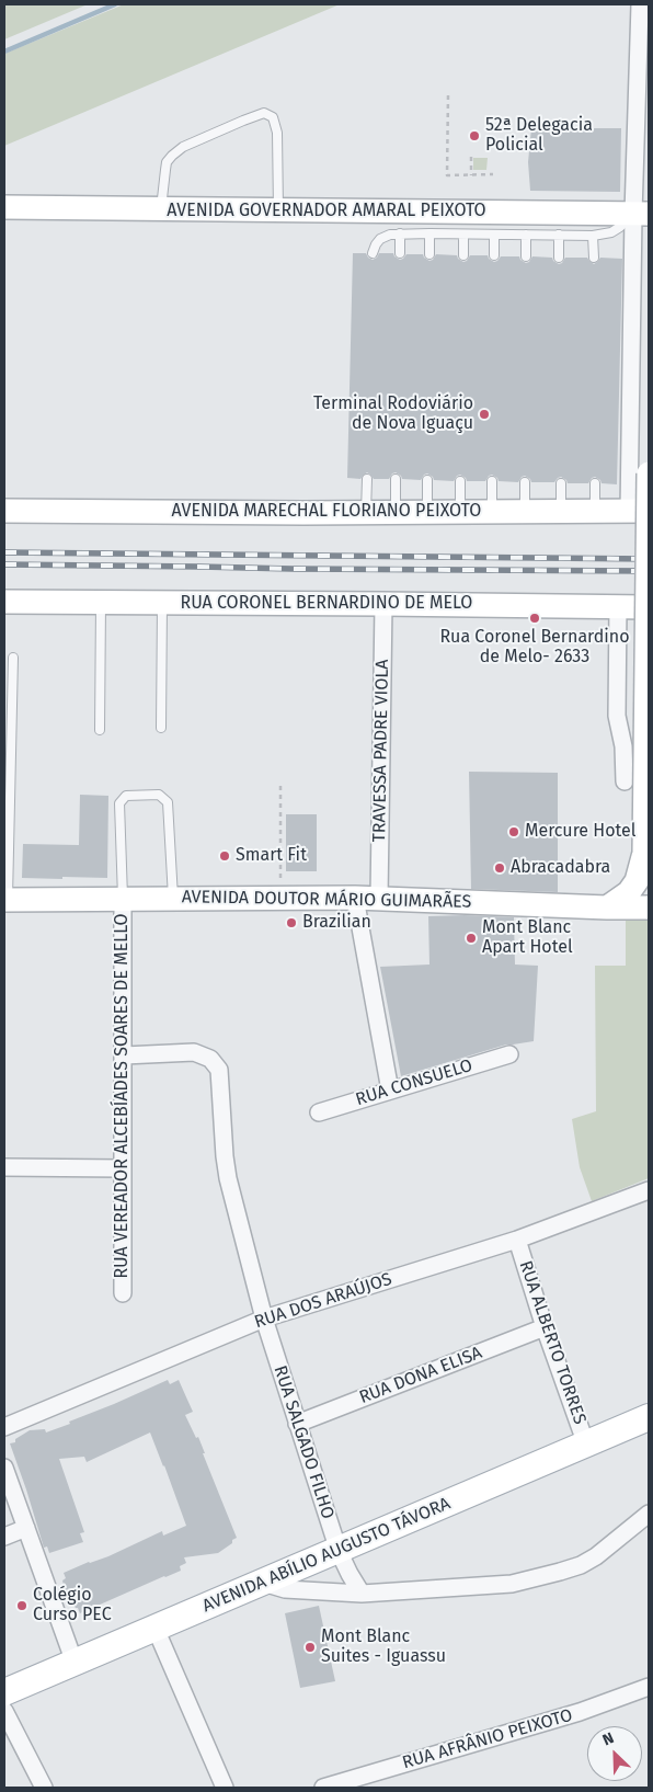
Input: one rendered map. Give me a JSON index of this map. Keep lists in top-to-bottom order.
{
  "streets": {
    "main road": [
      "AVENIDA GOVERNADOR AMARAL PEIXOTO",
      "AVENIDA MARECHAL FLORIANO PEIXOTO",
      "RUA CORONEL BERNARDINO DE MELO",
      "AVENIDA DOUTOR MÁRIO GUIMARÃES",
      "AVENIDA ABÍLIO AUGUSTO TÁVORA"
    ],
    "street": [
      "TRAVESSA PADRE VIOLA",
      "RUA CONSUELO",
      "RUA VEREADOR ALCEBÍADES SOARES DE MELLO",
      "RUA DOS ARAÚJOS",
      "RUA ALBERTO TORRES",
      "RUA DONA ELISA",
      "RUA SALGADO FILHO",
      "RUA AFRÂNIO PEIXOTO"
    ]
  },
  "crossings": [
    ["RUA CORONEL BERNARDINO DE MELO", "TRAVESSA PADRE VIOLA"],
    ["TRAVESSA PADRE VIOLA", "AVENIDA DOUTOR MÁRIO GUIMARÃES"],
    ["AVENIDA DOUTOR MÁRIO GUIMARÃES", "RUA VEREADOR ALCEBÍADES SOARES DE MELLO"],
    ["RUA VEREADOR ALCEBÍADES SOARES DE MELLO", "RUA SALGADO FILHO"],
    ["RUA DOS ARAÚJOS", "RUA ALBERTO TORRES"],
    ["RUA DOS ARAÚJOS", "RUA SALGADO FILHO"],
    ["RUA ALBERTO TORRES", "RUA DONA ELISA"],
    ["RUA ALBERTO TORRES", "AVENIDA ABÍLIO AUGUSTO TÁVORA"],
    ["RUA DONA ELISA", "RUA SALGADO FILHO"],
    ["RUA SALGADO FILHO", "AVENIDA ABÍLIO AUGUSTO TÁVORA"]
  ],
  "places": [
    "52ª Delegacia Policial",
    "Terminal Rodoviário de Nova Iguaçu",
    "Rua Coronel Bernardino de Melo- 2633",
    "Mercure Hotel",
    "Smart Fit",
    "Abracadabra",
    "Brazilian",
    "Mont Blanc Apart Hotel",
    "Colégio Curso PEC",
    "Mont Blanc Suites - Iguassu"
  ],
  "north": "top left"
}
